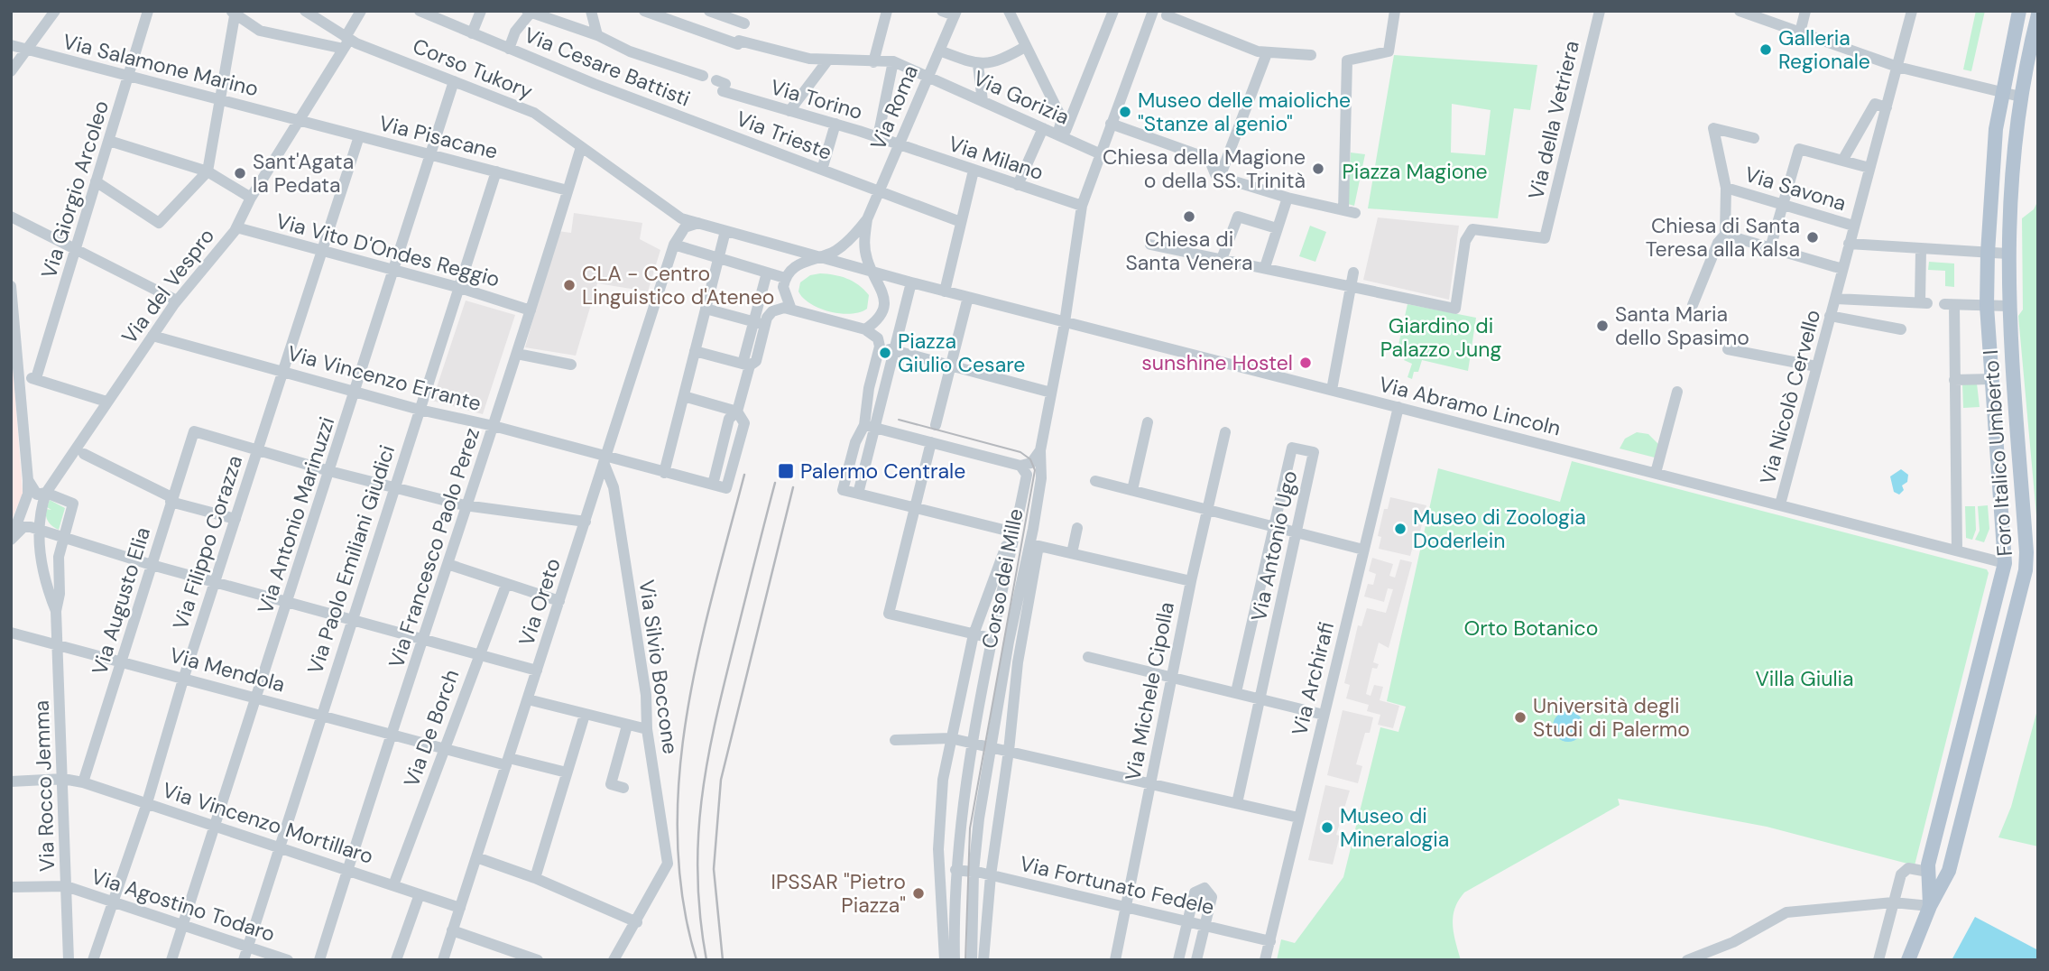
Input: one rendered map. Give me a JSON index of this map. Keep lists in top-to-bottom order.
{
  "streets": {
    "main road": ["Foro Italico Umberto I"],
    "street": [
      "Via Salamone Marino",
      "Via Cesare Battisti",
      "Corso Tukory",
      "Via Gorizia",
      "Via Torino",
      "Via Roma",
      "Via della Vetriera",
      "Via Trieste",
      "Via Pisacane",
      "Via Milano",
      "Via Savona",
      "Via Giorgio Arcoleo",
      "Via Vito D'Ondes Reggio",
      "Via del Vespro",
      "Via Vincenzo Errante",
      "Via Nicolò Cervello",
      "Via Abramo Lincoln",
      "Via Antonio Marinuzzi",
      "Via Filippo Corazza",
      "Via Antonio Ugo",
      "Via Francesco Paolo Perez",
      "Via Paolo Emiliani Giudici",
      "Corso dei Mille",
      "Via Augusto Elia",
      "Via Oreto",
      "Via Silvio Boccone",
      "Via Mendola",
      "Via Archirafi",
      "Via Michele Cipolla",
      "Via De Borch",
      "Via Rocco Jemma",
      "Via Vincenzo Mortillaro",
      "Via Fortunato Fedele",
      "Via Agostino Todaro"
    ]
  },
  "crossings": [
    ["Via Salamone Marino", "Via Pisacane"],
    ["Via Salamone Marino", "Via Giorgio Arcoleo"],
    ["Via Salamone Marino", "Via del Vespro"],
    ["Via Cesare Battisti", "Via Trieste"],
    ["Corso Tukory", "Via del Vespro"],
    ["Corso Tukory", "Via Abramo Lincoln"],
    ["Corso Tukory", "Via Antonio Marinuzzi"],
    ["Corso Tukory", "Via Francesco Paolo Perez"],
    ["Via Gorizia", "Via Roma"],
    ["Via Gorizia", "Corso dei Mille"],
    ["Via Torino", "Via Roma"],
    ["Via Torino", "Via Milano"],
    ["Via Roma", "Via Trieste"],
    ["Via Roma", "Via Milano"],
    ["Via Pisacane", "Via del Vespro"],
    ["Via Pisacane", "Via Antonio Marinuzzi"],
    ["Via Pisacane", "Via Filippo Corazza"],
    ["Via Pisacane", "Via Francesco Paolo Perez"],
    ["Via Pisacane", "Via Paolo Emiliani Giudici"],
    ["Via Milano", "Corso dei Mille"],
    ["Via Savona", "Via Nicolò Cervello"],
    ["Via Vito D'Ondes Reggio", "Via del Vespro"],
    ["Via Vito D'Ondes Reggio", "Via Antonio Marinuzzi"],
    ["Via Vito D'Ondes Reggio", "Via Filippo Corazza"],
    ["Via Vito D'Ondes Reggio", "Via Francesco Paolo Perez"],
    ["Via Vito D'Ondes Reggio", "Via Paolo Emiliani Giudici"],
    ["Via del Vespro", "Via Vincenzo Errante"],
    ["Via del Vespro", "Via Rocco Jemma"],
    ["Via Vincenzo Errante", "Via Antonio Marinuzzi"],
    ["Via Vincenzo Errante", "Via Filippo Corazza"],
    ["Via Vincenzo Errante", "Via Francesco Paolo Perez"],
    ["Via Vincenzo Errante", "Via Paolo Emiliani Giudici"],
    ["Via Vincenzo Errante", "Via Oreto"],
    ["Via Vincenzo Errante", "Via Silvio Boccone"],
    ["Via Nicolò Cervello", "Via Abramo Lincoln"],
    ["Via Abramo Lincoln", "Foro Italico Umberto I"],
    ["Via Abramo Lincoln", "Corso dei Mille"],
    ["Via Abramo Lincoln", "Via Archirafi"],
    ["Via Antonio Marinuzzi", "Via Mendola"],
    ["Via Antonio Marinuzzi", "Via Vincenzo Mortillaro"],
    ["Via Antonio Marinuzzi", "Via Agostino Todaro"],
    ["Via Filippo Corazza", "Via Augusto Elia"],
    ["Via Filippo Corazza", "Via Mendola"],
    ["Via Filippo Corazza", "Via Vincenzo Mortillaro"],
    ["Via Filippo Corazza", "Via Agostino Todaro"],
    ["Via Francesco Paolo Perez", "Via Mendola"],
    ["Via Francesco Paolo Perez", "Via Vincenzo Mortillaro"],
    ["Via Paolo Emiliani Giudici", "Via Mendola"],
    ["Via Paolo Emiliani Giudici", "Via Vincenzo Mortillaro"],
    ["Via Paolo Emiliani Giudici", "Via Agostino Todaro"],
    ["Corso dei Mille", "Via Fortunato Fedele"],
    ["Via Augusto Elia", "Via Mendola"],
    ["Via Augusto Elia", "Via Vincenzo Mortillaro"],
    ["Via Oreto", "Via Silvio Boccone"],
    ["Via Oreto", "Via Mendola"],
    ["Via Oreto", "Via Vincenzo Mortillaro"],
    ["Via Mendola", "Via De Borch"],
    ["Via Mendola", "Via Rocco Jemma"],
    ["Via Archirafi", "Via Fortunato Fedele"],
    ["Via Michele Cipolla", "Via Fortunato Fedele"],
    ["Via De Borch", "Via Vincenzo Mortillaro"],
    ["Via Rocco Jemma", "Via Vincenzo Mortillaro"],
    ["Via Rocco Jemma", "Via Agostino Todaro"]
  ],
  "parks": [
    "Piazza Magione",
    "Giardino di Palazzo Jung",
    "Orto Botanico",
    "Villa Giulia"
  ],
  "places": {
    "other": [
      "Galleria Regionale",
      "Museo delle maioliche \"Stanze al genio\"",
      "Chiesa della Magione o della SS. Trinità",
      "Sant'Agata la Pedata",
      "Chiesa di Santa Venera",
      "Chiesa di Santa Teresa alla Kalsa",
      "CLA - Centro Linguistico d'Ateneo",
      "Santa Maria dello Spasimo",
      "Piazza Giulio Cesare",
      "sunshine Hostel",
      "Museo di Zoologia Doderlein",
      "Università degli Studi di Palermo",
      "Museo di Mineralogia",
      "IPSSAR \"Pietro Piazza\""
    ],
    "transit": ["Palermo Centrale"]
  }
}
